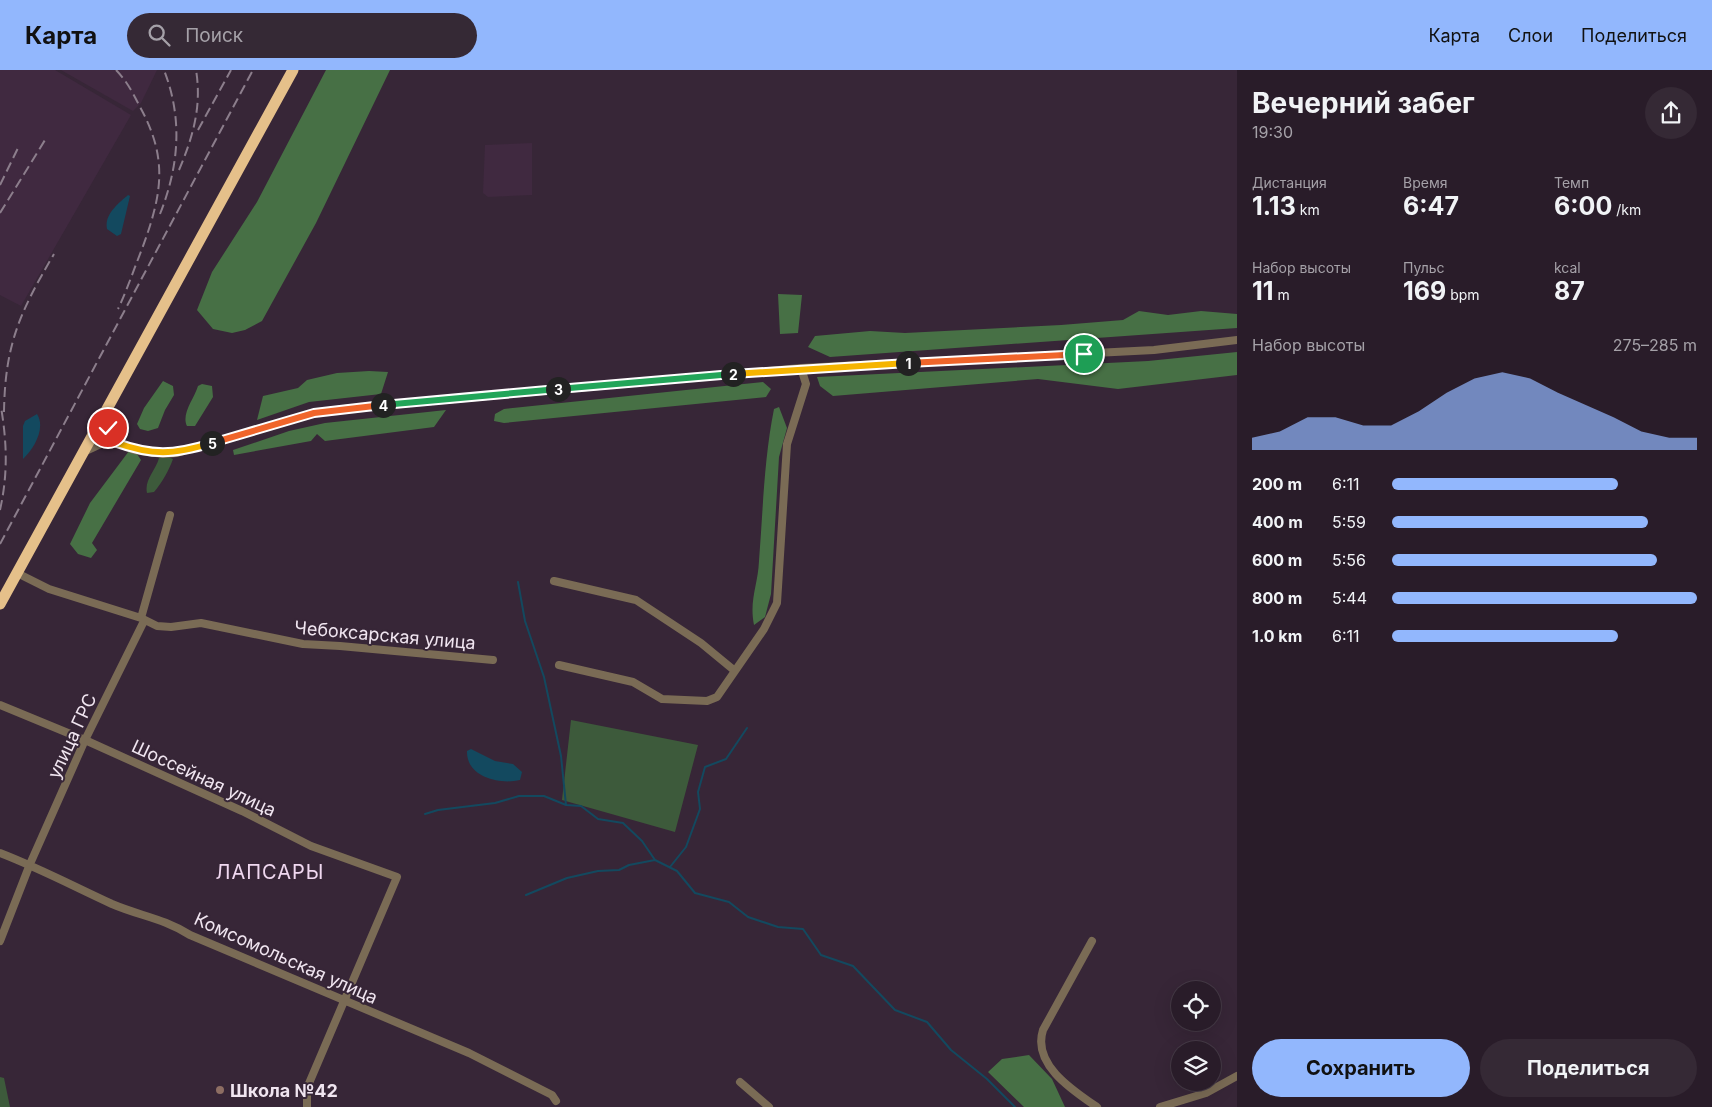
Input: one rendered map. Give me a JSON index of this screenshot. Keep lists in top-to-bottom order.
{
  "streets": {
    "street": [
      "Чебоксарская улица",
      "улица ГРС",
      "Шоссейная улица",
      "Комсомольская улица"
    ]
  },
  "crossings": [
    ["Чебоксарская улица", "улица ГРС"],
    ["улица ГРС", "Шоссейная улица"],
    ["улица ГРС", "Комсомольская улица"],
    ["Шоссейная улица", "Комсомольская улица"]
  ],
  "districts": ["ЛАПСАРЫ"],
  "places": ["Школа №42"],
  "page": {
    "header": "Карта",
    "search": "Поиск",
    "nav": ["Карта", "Слои", "Поделиться"],
    "heading": ["Вечерний забег", "19:30"],
    "stats": [
      ["Дистанция", "1.13 km"],
      ["Время", "6:47"],
      ["Темп", "6:00 /km"],
      ["Набор высоты", "11 m"],
      ["Пульс", "169 bpm"],
      ["kcal", "87"]
    ],
    "chart": ["Набор высоты", "275–285 m"],
    "pins": [
      "1",
      "2",
      "3",
      "4",
      "5"
    ],
    "list": [
      {
        "name": "200 m",
        "note": "6:11"
      },
      {
        "name": "400 m",
        "note": "5:59"
      },
      {
        "name": "600 m",
        "note": "5:56"
      },
      {
        "name": "800 m",
        "note": "5:44"
      },
      {
        "name": "1.0 km",
        "note": "6:11"
      }
    ],
    "buttons": ["Сохранить", "Поделиться"]
  }
}
